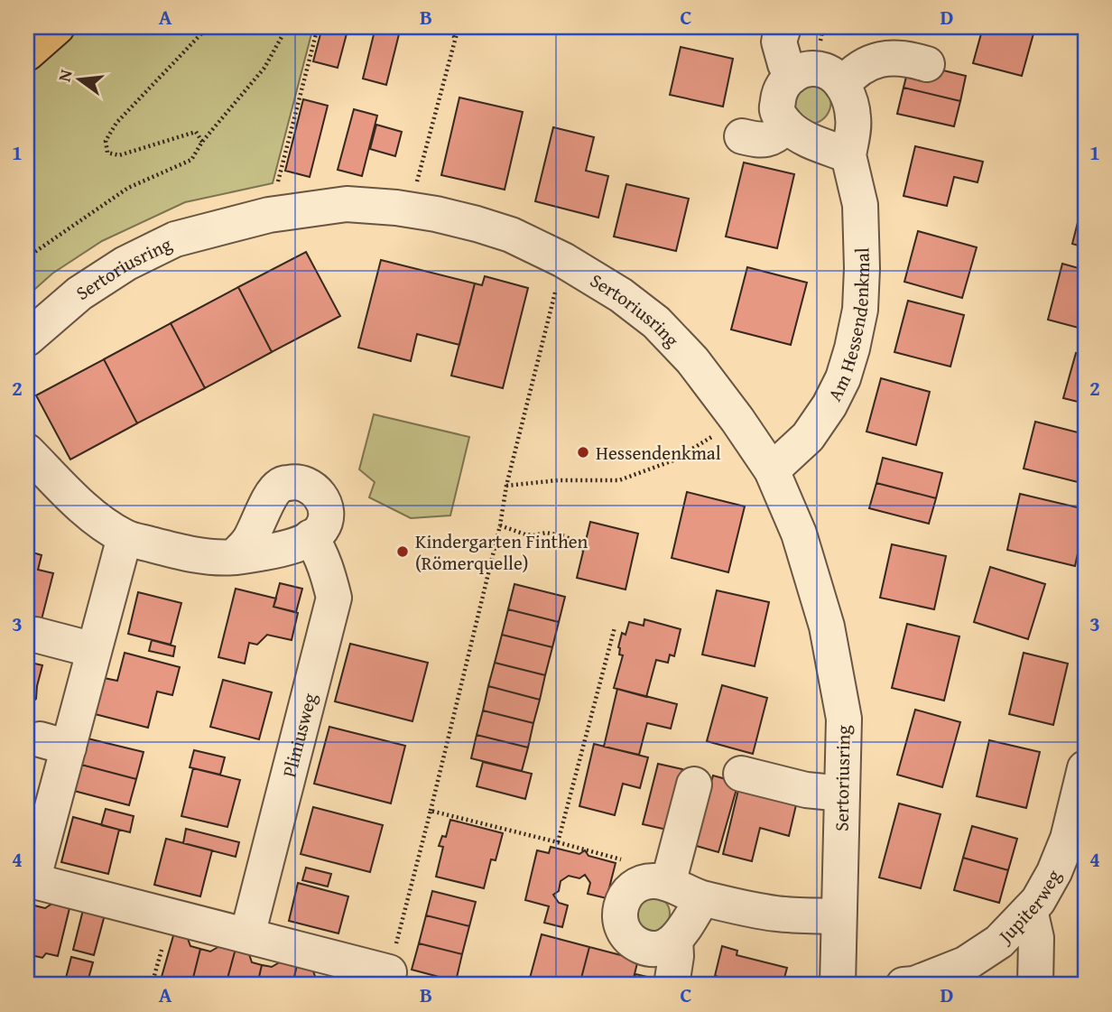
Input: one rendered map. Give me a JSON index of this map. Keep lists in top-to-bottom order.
{
  "streets": {
    "street": [
      "Sertoriusring",
      "Am Hessendenkmal",
      "Pliniusweg",
      "Jupiterweg"
    ]
  },
  "crossings": [
    ["Sertoriusring", "Am Hessendenkmal"]
  ],
  "places": ["Hessendenkmal", "Kindergarten Finthen (Römerquelle)"],
  "north": "left",
  "grid": {
    "columns": [
      "A",
      "B",
      "C",
      "D"
    ],
    "rows": [
      "1",
      "2",
      "3",
      "4"
    ]
  }
}
